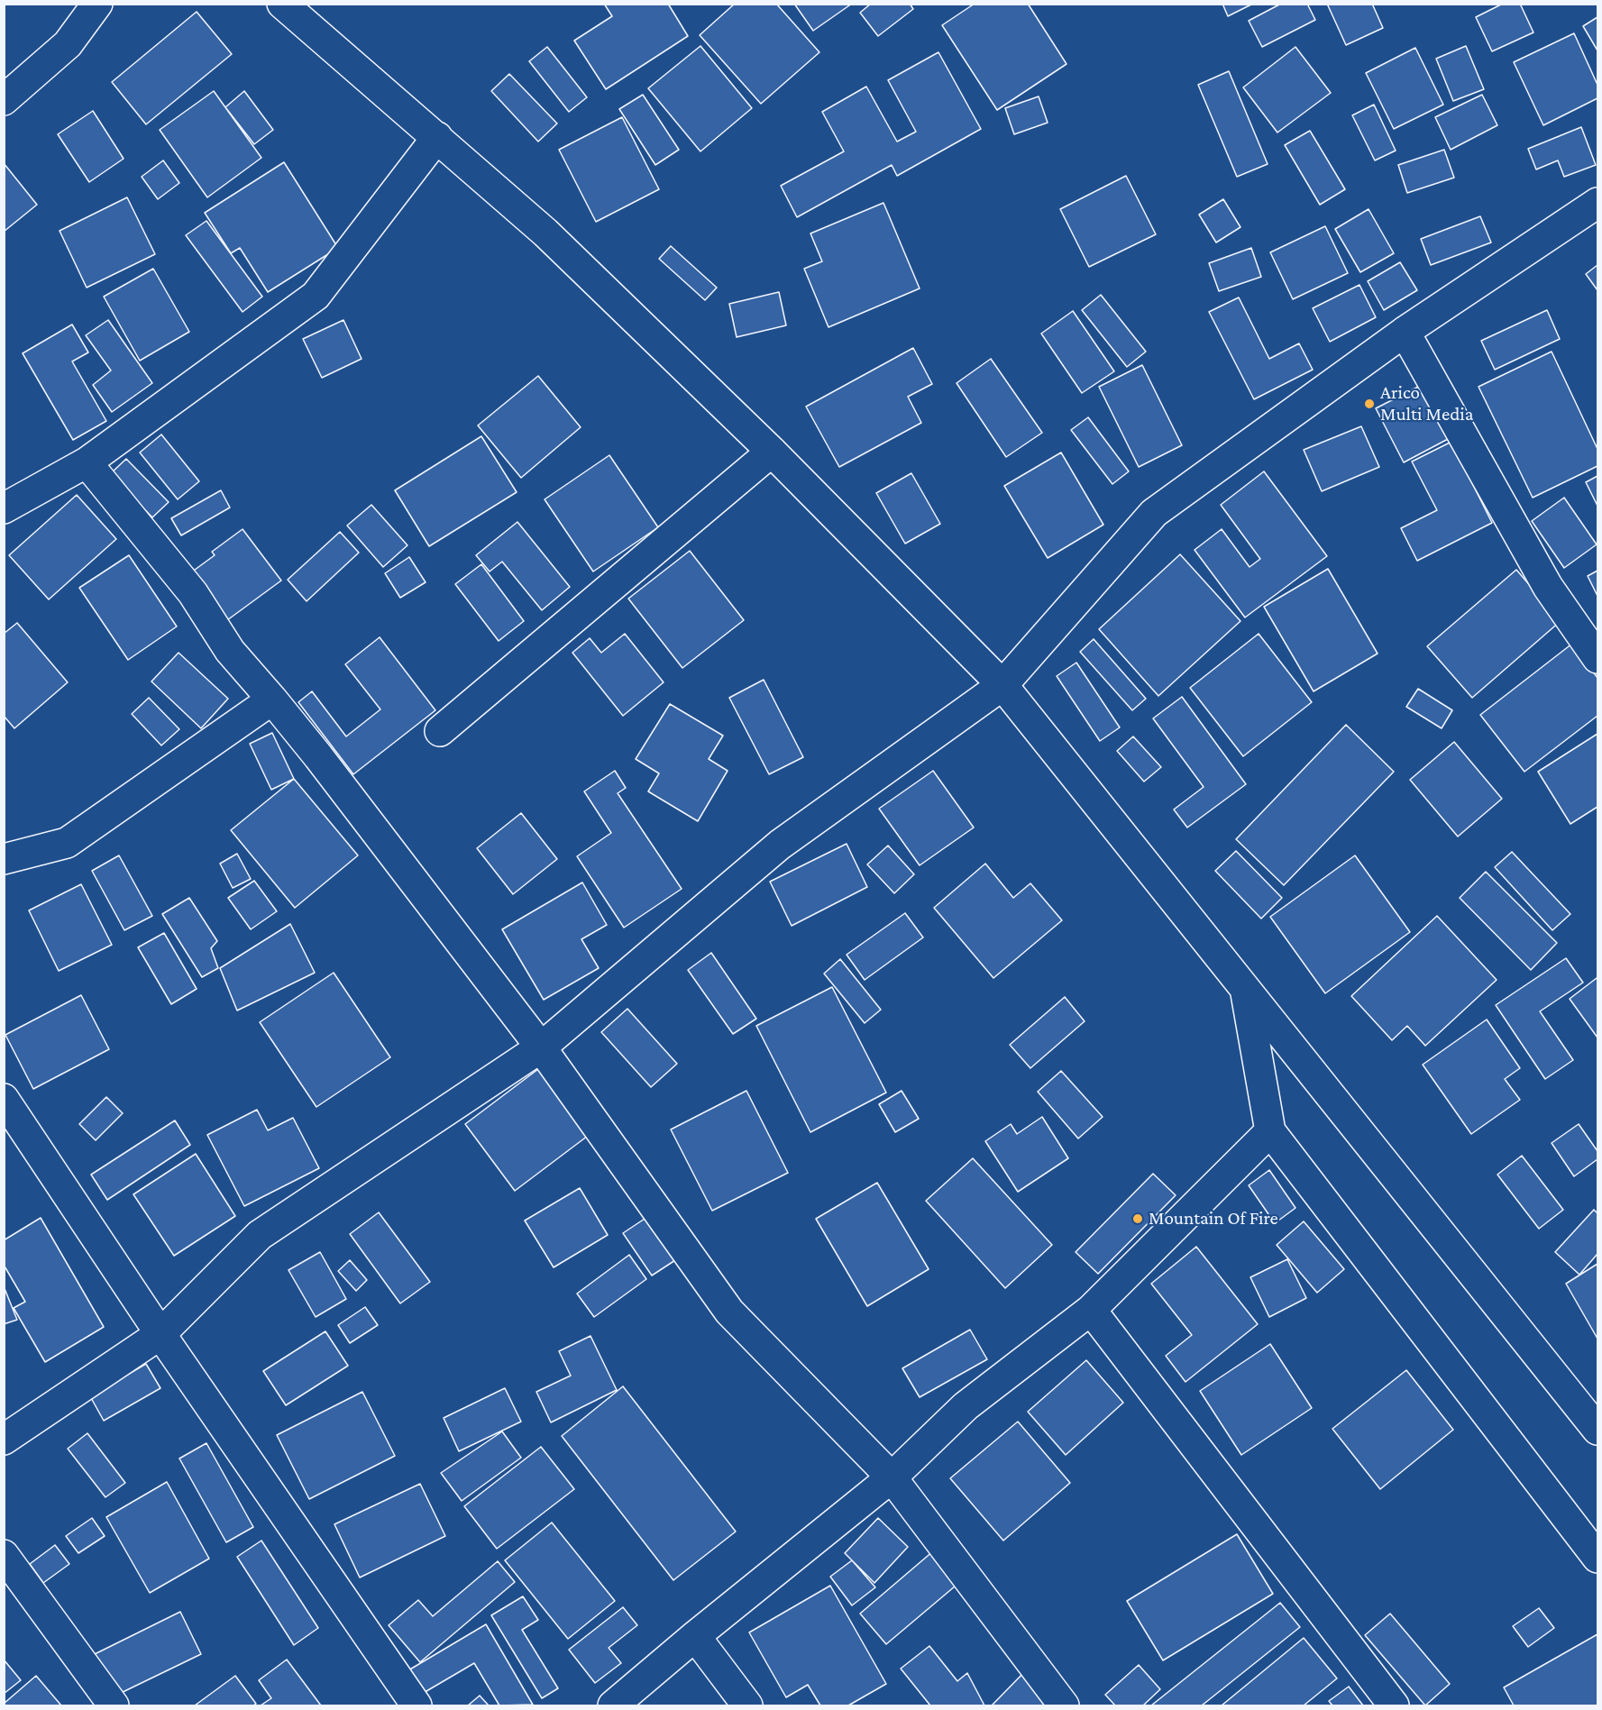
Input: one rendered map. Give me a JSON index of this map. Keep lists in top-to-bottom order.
{
  "places": ["Arico Multi Media", "Mountain Of Fire"]
}
